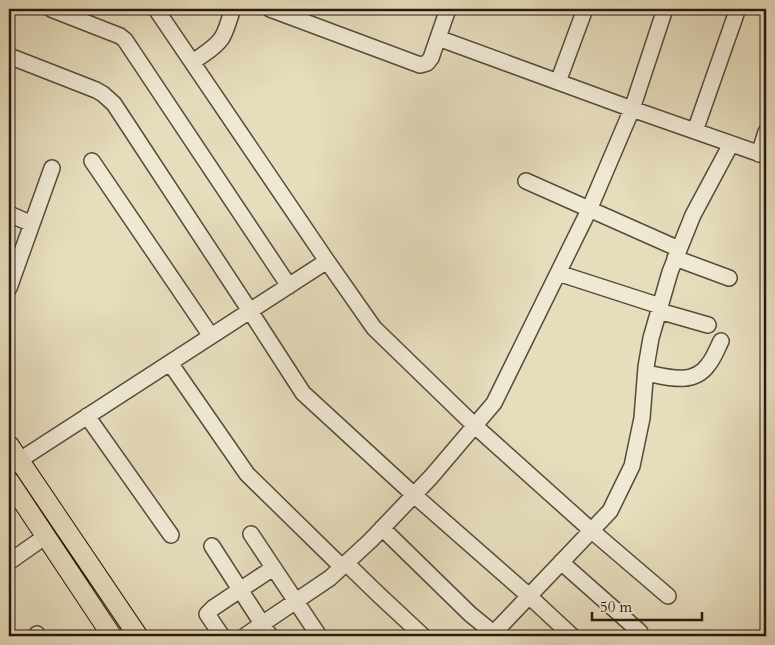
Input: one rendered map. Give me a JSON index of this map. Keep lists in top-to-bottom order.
{
  "scale_bar": "50 m"
}
